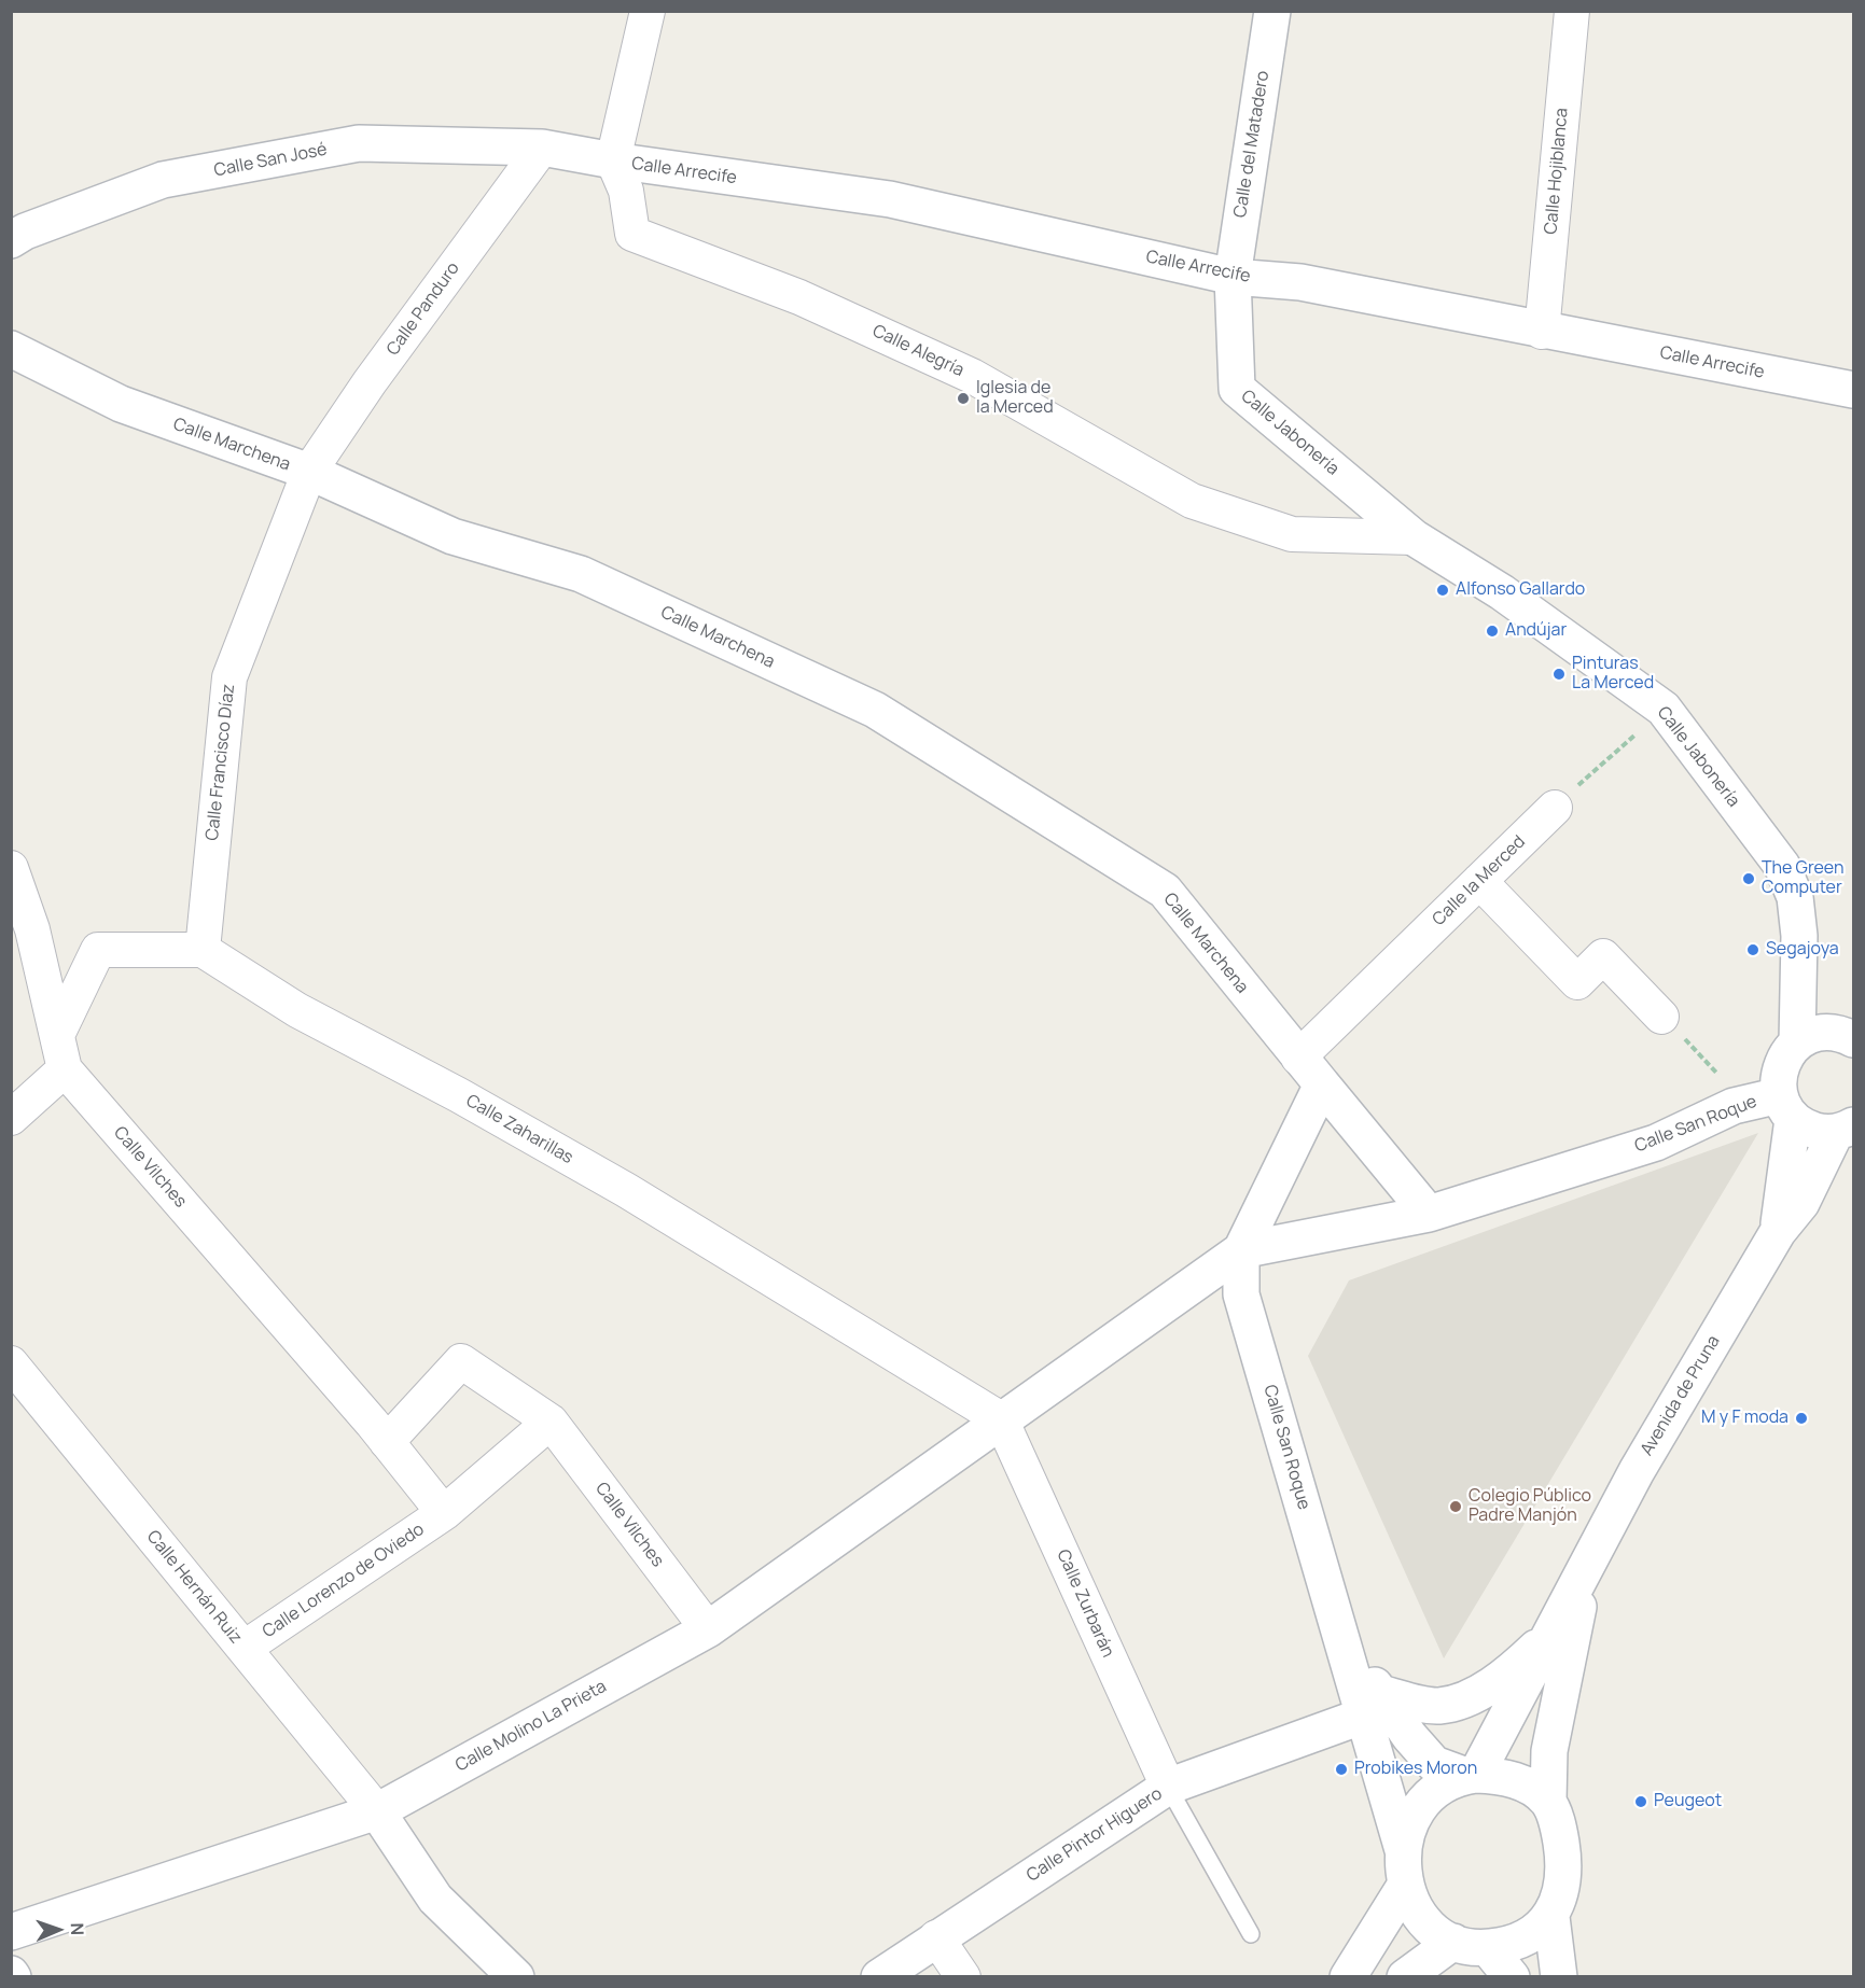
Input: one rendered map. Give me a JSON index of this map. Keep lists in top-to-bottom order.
{
  "streets": {
    "street": [
      "Calle del Matadero",
      "Calle San José",
      "Calle Arrecife",
      "Calle Hojiblanca",
      "Calle Panduro",
      "Calle Alegría",
      "Calle Jabonería",
      "Calle Marchena",
      "Calle Francisco Díaz",
      "Calle la Merced",
      "Calle San Roque",
      "Calle Zaharillas",
      "Calle Vilches",
      "Avenida de Pruna",
      "Calle Lorenzo de Oviedo",
      "Calle Hernán Ruiz",
      "Calle Zurbarán",
      "Calle Molino La Prieta",
      "Calle Pintor Higuero"
    ]
  },
  "crossings": [
    ["Calle del Matadero", "Calle Arrecife"],
    ["Calle del Matadero", "Calle Jabonería"],
    ["Calle San José", "Calle Arrecife"],
    ["Calle San José", "Calle Panduro"],
    ["Calle Arrecife", "Calle Hojiblanca"],
    ["Calle Arrecife", "Calle Panduro"],
    ["Calle Arrecife", "Calle Alegría"],
    ["Calle Arrecife", "Calle Jabonería"],
    ["Calle Panduro", "Calle Marchena"],
    ["Calle Panduro", "Calle Francisco Díaz"],
    ["Calle Alegría", "Calle Jabonería"],
    ["Calle Jabonería", "Avenida de Pruna"],
    ["Calle Marchena", "Calle Francisco Díaz"],
    ["Calle Marchena", "Calle la Merced"],
    ["Calle Marchena", "Calle San Roque"],
    ["Calle Francisco Díaz", "Calle Zaharillas"],
    ["Calle San Roque", "Avenida de Pruna"],
    ["Calle San Roque", "Calle Pintor Higuero"],
    ["Calle Zaharillas", "Calle Zurbarán"],
    ["Calle Zaharillas", "Calle Molino La Prieta"],
    ["Calle Vilches", "Calle Lorenzo de Oviedo"],
    ["Calle Vilches", "Calle Molino La Prieta"],
    ["Calle Lorenzo de Oviedo", "Calle Hernán Ruiz"],
    ["Calle Hernán Ruiz", "Calle Molino La Prieta"],
    ["Calle Zurbarán", "Calle Molino La Prieta"],
    ["Calle Zurbarán", "Calle Pintor Higuero"]
  ],
  "places": [
    "Iglesia de la Merced",
    "Alfonso Gallardo",
    "Andújar",
    "Pinturas La Merced",
    "The Green Computer",
    "Segajoya",
    "M y F moda",
    "Colegio Público Padre Manjón",
    "Probikes Moron",
    "Peugeot"
  ],
  "north": "right"
}
